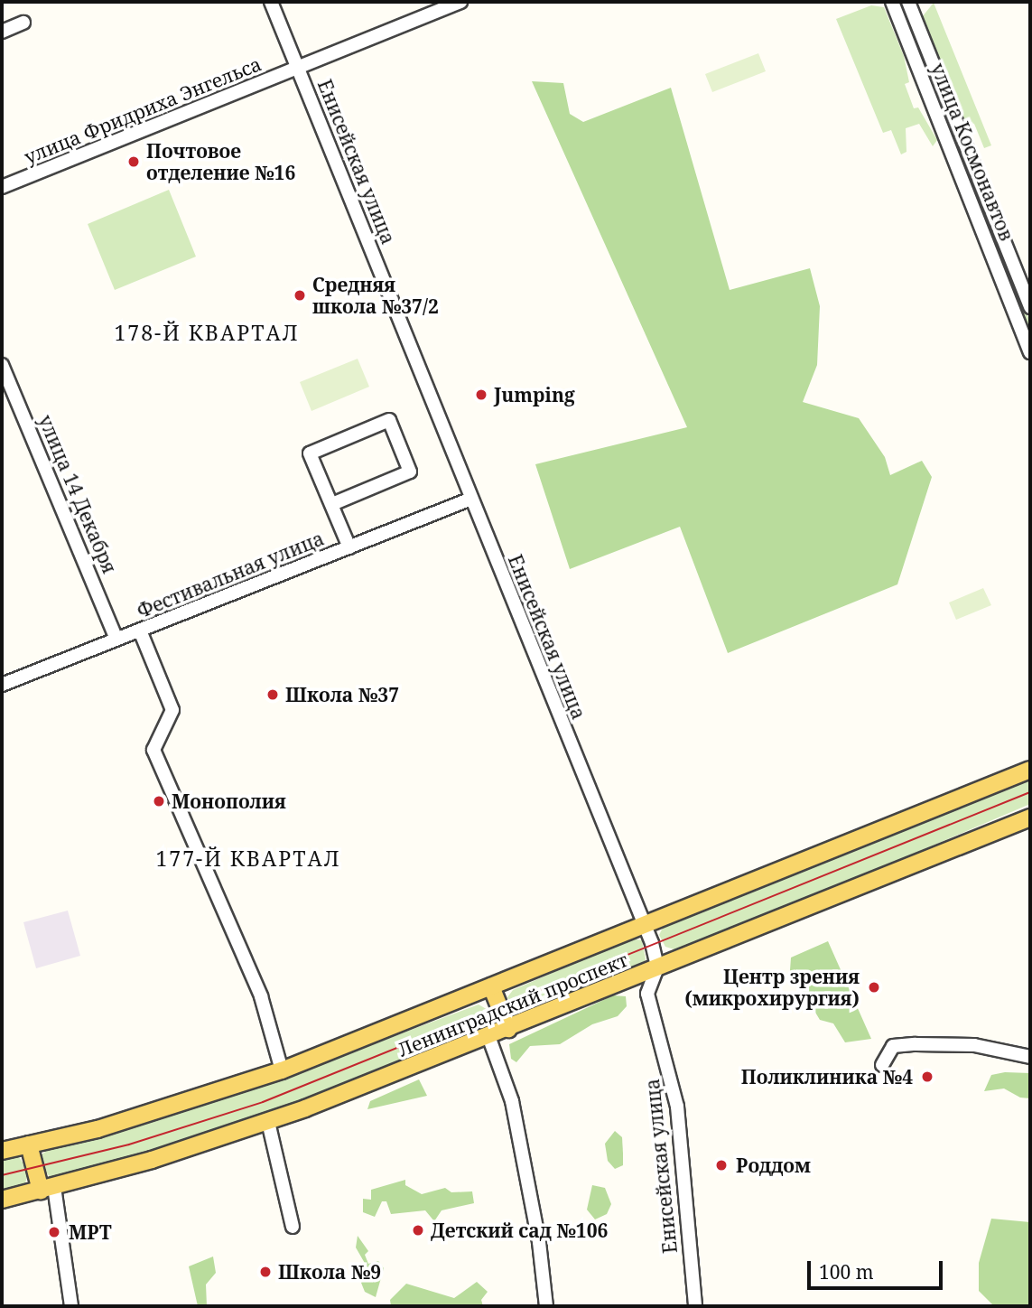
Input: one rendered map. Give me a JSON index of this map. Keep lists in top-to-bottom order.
{
  "streets": {
    "main road": ["Ленинградский проспект"],
    "street": [
      "улица Фридриха Энгельса",
      "улица Космонавтов",
      "Енисейская улица",
      "улица 14 Декабря",
      "Фестивальная улица"
    ]
  },
  "crossings": [
    ["улица Фридриха Энгельса", "Енисейская улица"],
    ["Енисейская улица", "Фестивальная улица"],
    ["Енисейская улица", "Ленинградский проспект"],
    ["улица 14 Декабря", "Фестивальная улица"]
  ],
  "districts": ["178-Й КВАРТАЛ", "177-Й КВАРТАЛ"],
  "places": [
    "Почтовое отделение №16",
    "Средняя школа №37/2",
    "Jumping",
    "Школа №37",
    "Монополия",
    "Центр зрения (микрохирургия)",
    "Поликлиника №4",
    "Роддом",
    "Детский сад №106",
    "МРТ",
    "Школа №9"
  ],
  "scale_bar": "100 m"
}
